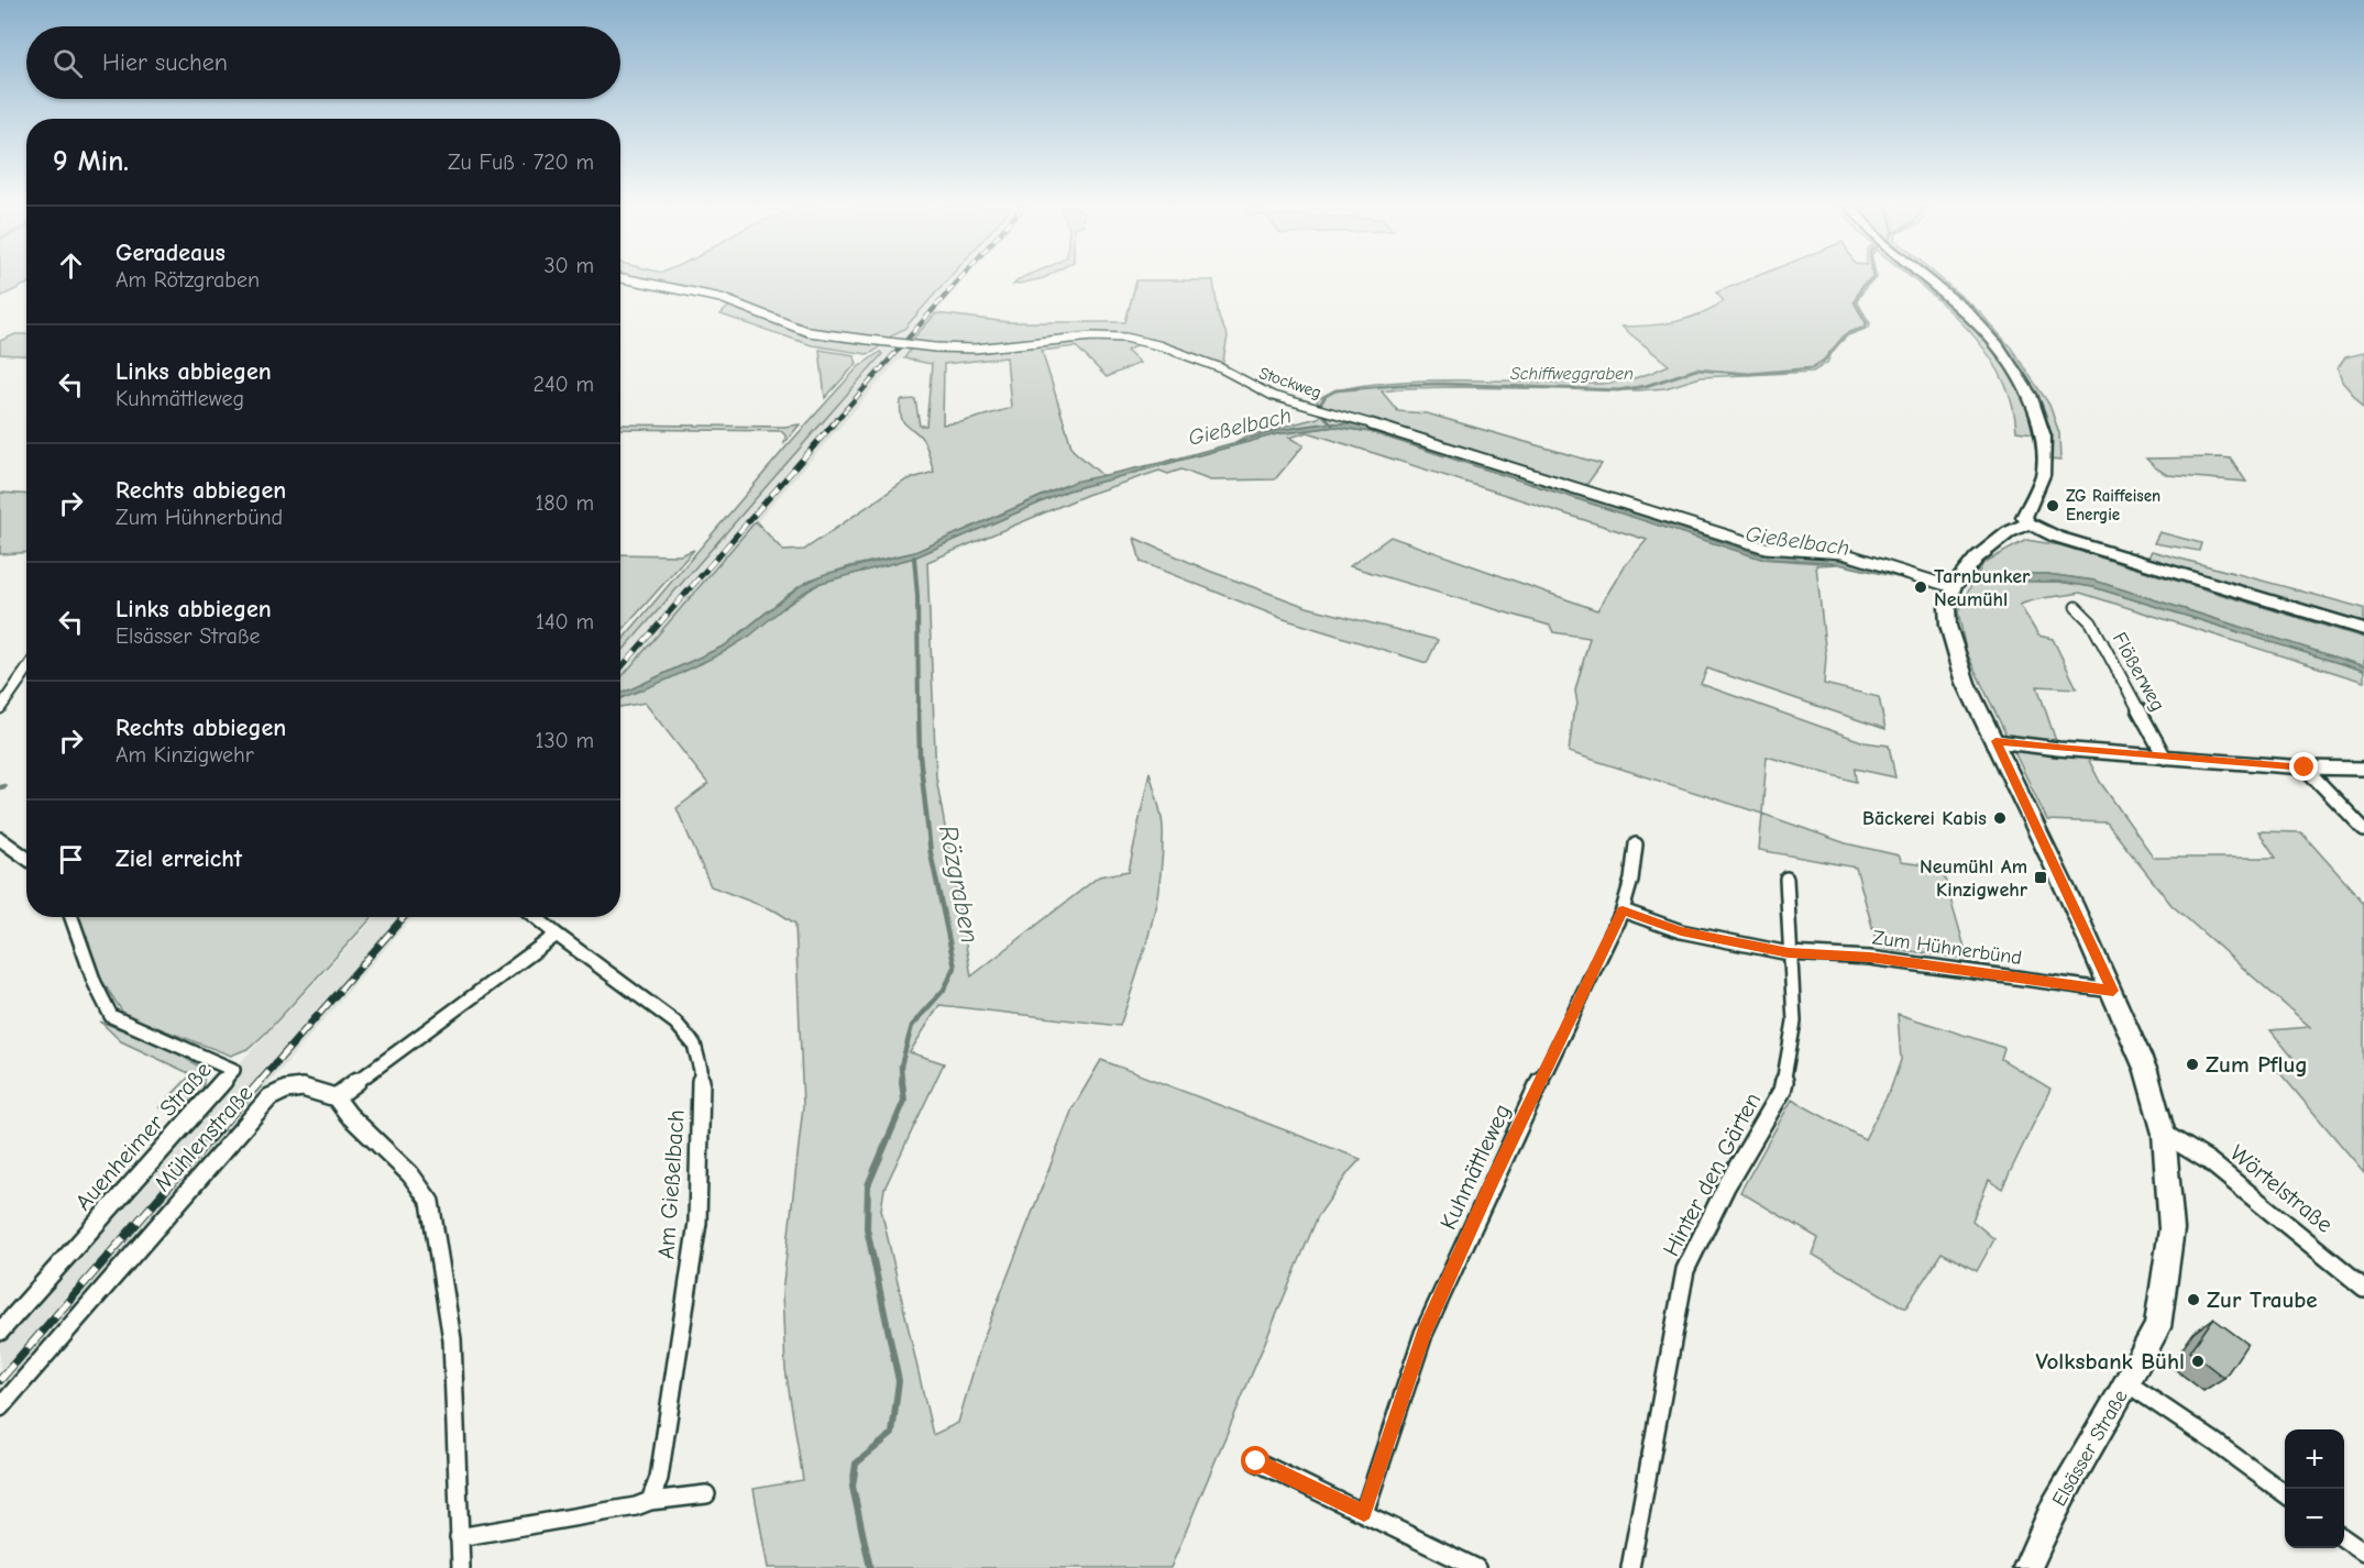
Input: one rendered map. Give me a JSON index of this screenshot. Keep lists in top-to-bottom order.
{
  "streets": {
    "street": [
      "Stockweg",
      "Flößerweg",
      "Zum Hühnerbünd",
      "Auenheimer Straße",
      "Mühlenstraße",
      "Kuhmättleweg",
      "Hinter den Gärten",
      "Am Gießelbach",
      "Wörtelstraße",
      "Elsässer Straße"
    ]
  },
  "crossings": [
    ["Stockweg", "Elsässer Straße"],
    ["Zum Hühnerbünd", "Kuhmättleweg"],
    ["Zum Hühnerbünd", "Hinter den Gärten"],
    ["Zum Hühnerbünd", "Elsässer Straße"],
    ["Wörtelstraße", "Elsässer Straße"]
  ],
  "water": ["Schiffweggraben", "Gießelbach", "Rözgraben"],
  "places": {
    "other": [
      "ZG Raiffeisen Energie",
      "Tarnbunker Neumühl",
      "Bäckerei Kabis",
      "Zum Pflug",
      "Zur Traube",
      "Volksbank Bühl"
    ],
    "transit": ["Neumühl Am Kinzigwehr"]
  },
  "page": {
    "search": "Hier suchen",
    "heading": ["9 Min.", "Zu Fuß · 720 m"],
    "list": [
      ["Geradeaus", "Am Rötzgraben", "30 m"],
      ["Links abbiegen", "Kuhmättleweg", "240 m"],
      ["Rechts abbiegen", "Zum Hühnerbünd", "180 m"],
      ["Links abbiegen", "Elsässer Straße", "140 m"],
      ["Rechts abbiegen", "Am Kinzigwehr", "130 m"],
      "Ziel erreicht"
    ],
    "map_buttons": ["+", "−"]
  }
}
